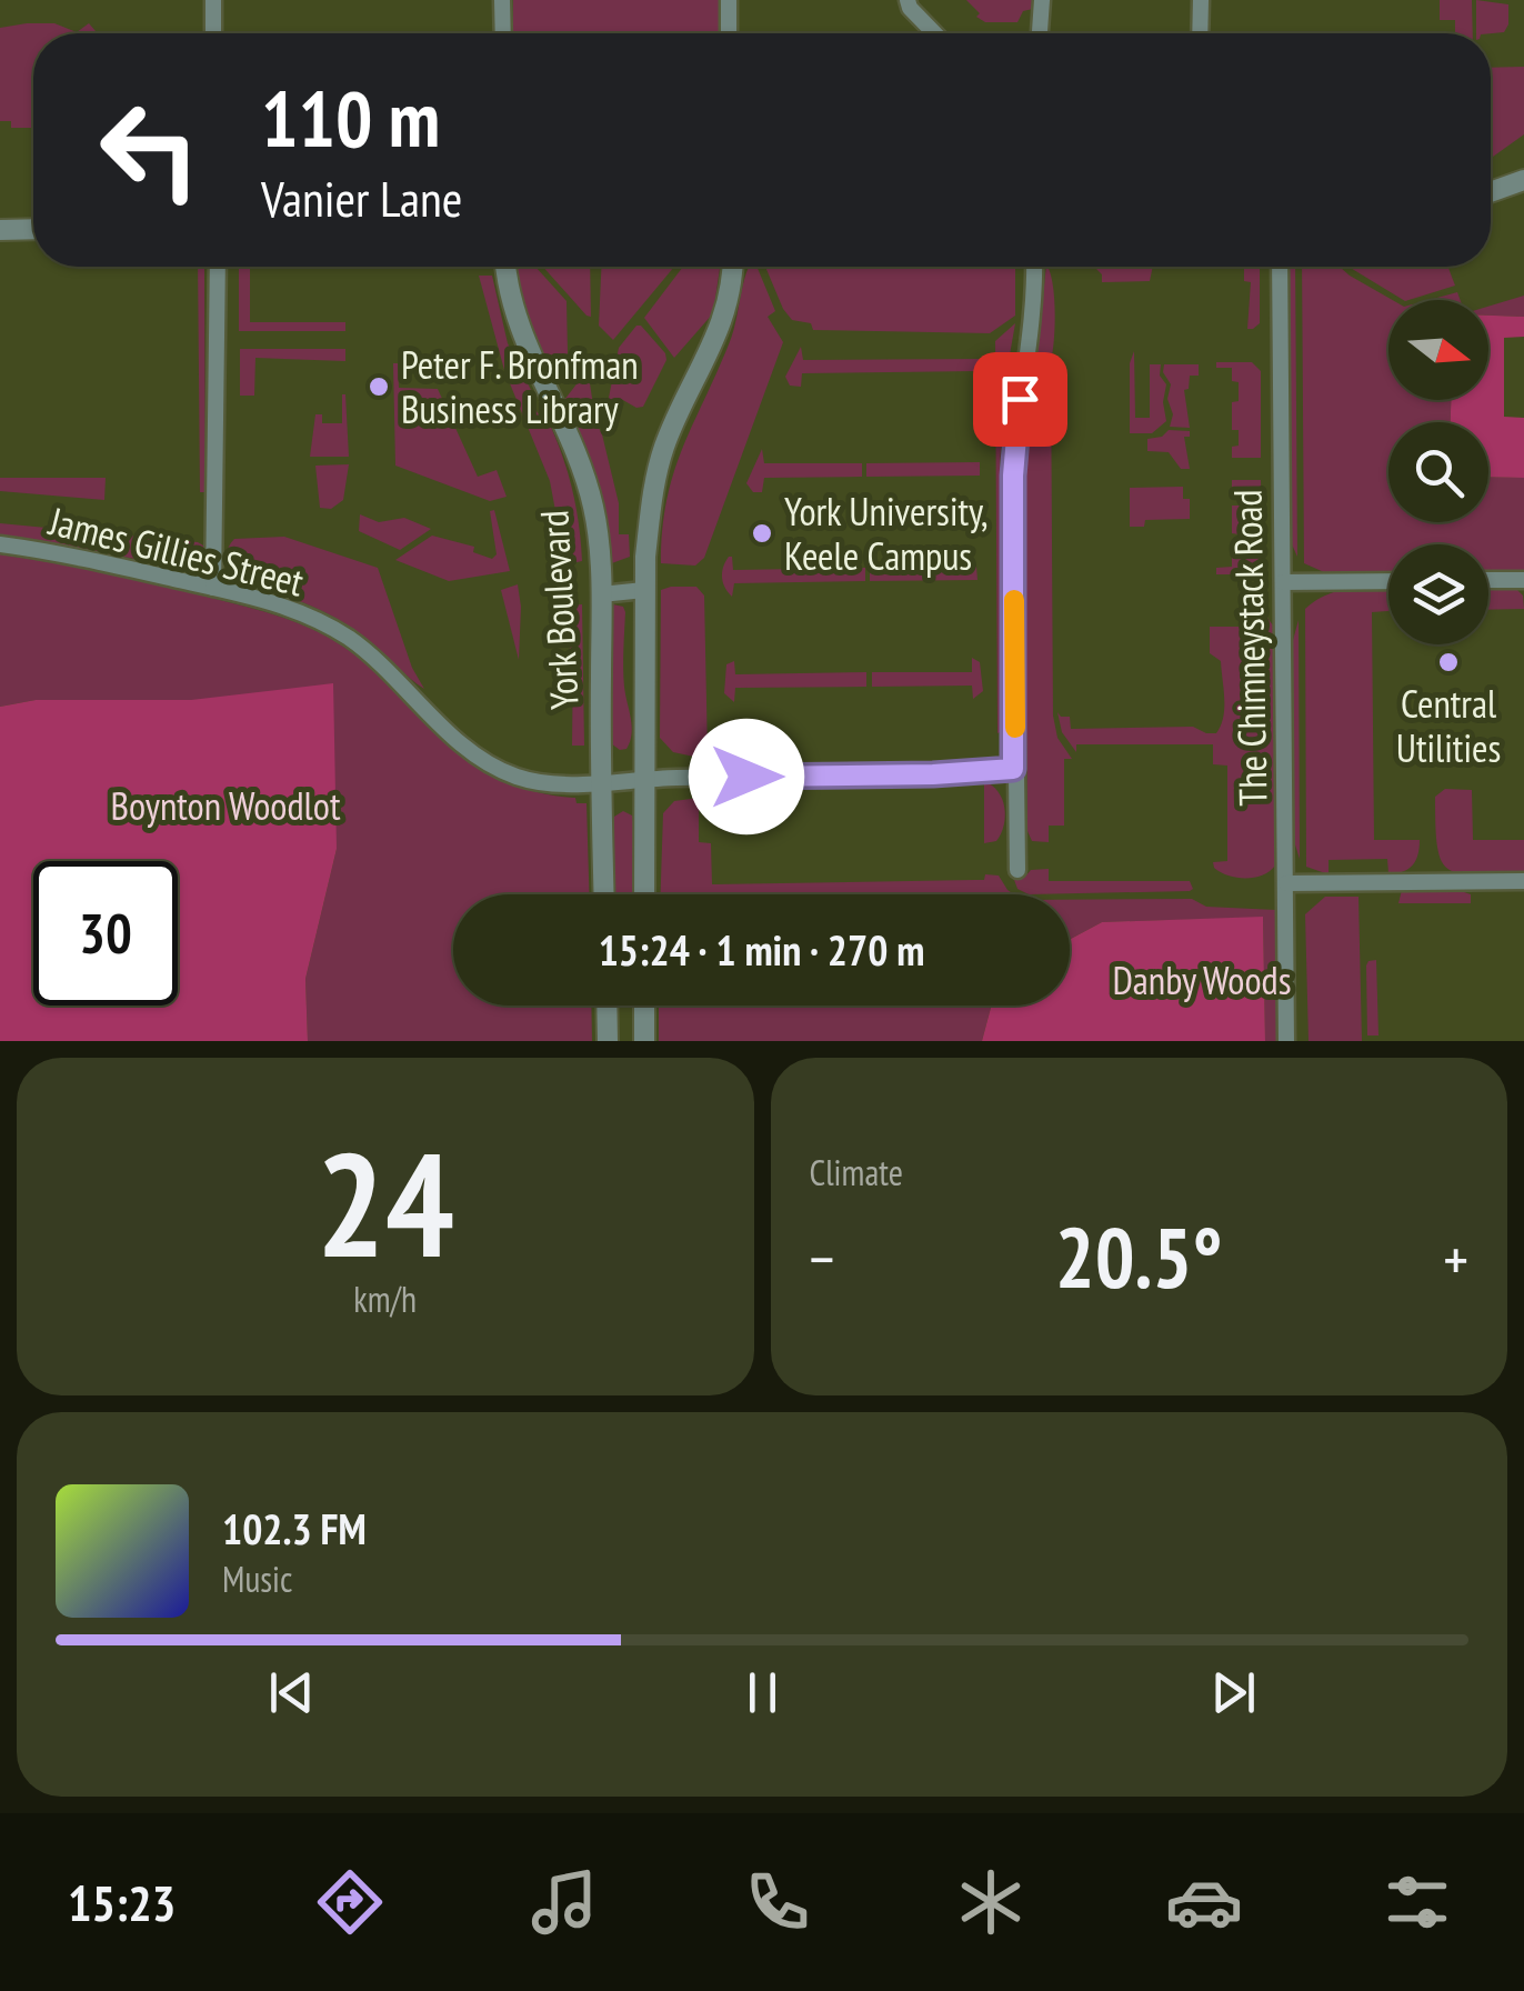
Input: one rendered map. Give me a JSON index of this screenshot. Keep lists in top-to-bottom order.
{
  "streets": {
    "street": ["James Gillies Street", "York Boulevard", "The Chimneystack Road"]
  },
  "crossings": [
    ["James Gillies Street", "York Boulevard"]
  ],
  "parks": ["Boynton Woodlot", "Danby Woods"],
  "places": ["Peter F. Bronfman Business Library", "York University, Keele Campus", "Central Utilities"],
  "north": "right",
  "page": {
    "turn": ["110 m", "Vanier Lane"],
    "limit": "30",
    "trip": "15:24 · 1 min · 270 m",
    "tile": [
      ["24", "km/h"],
      "Climate"
    ],
    "heat": ["−", "20.5°", "+"],
    "song": ["102.3 FM", "Music"],
    "tabs": "15:23"
  }
}
